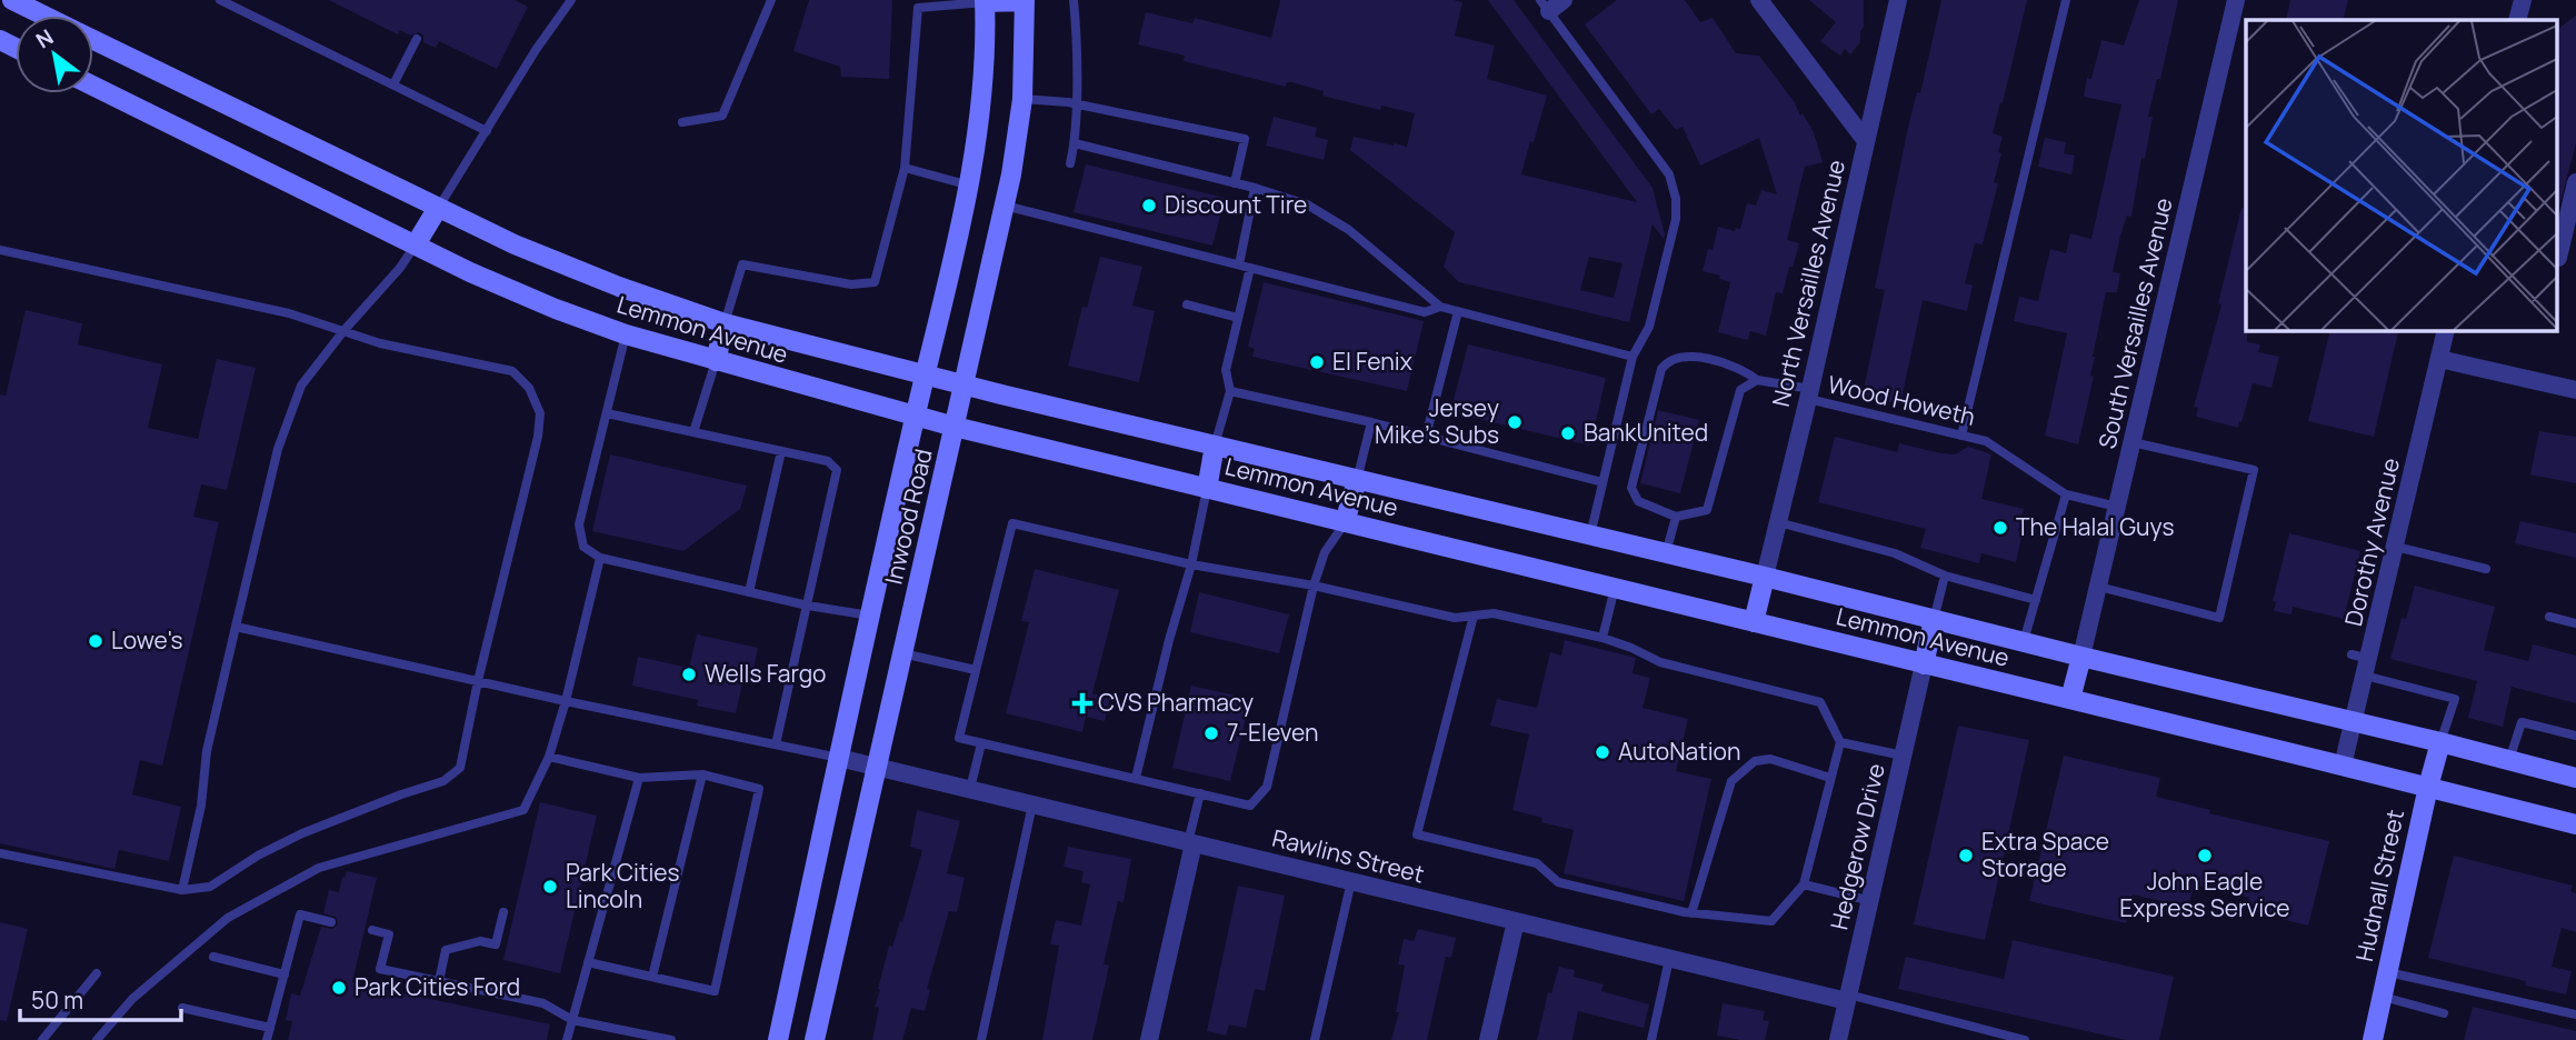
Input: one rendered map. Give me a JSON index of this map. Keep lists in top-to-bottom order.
{
  "streets": {
    "main road": ["Lemmon Avenue", "Inwood Road", "Hudnall Street"],
    "street": [
      "North Versailles Avenue",
      "South Versailles Avenue",
      "Dorothy Avenue",
      "Hedgerow Drive",
      "Rawlins Street"
    ],
    "lane": ["Wood Howeth"]
  },
  "crossings": [
    ["North Versailles Avenue", "Lemmon Avenue"],
    ["North Versailles Avenue", "Wood Howeth"],
    ["South Versailles Avenue", "Lemmon Avenue"],
    ["Lemmon Avenue", "Inwood Road"],
    ["Lemmon Avenue", "Dorothy Avenue"],
    ["Lemmon Avenue", "Hedgerow Drive"],
    ["Lemmon Avenue", "Hudnall Street"],
    ["Inwood Road", "Rawlins Street"],
    ["Hedgerow Drive", "Rawlins Street"]
  ],
  "places": {
    "other": [
      "Discount Tire",
      "El Fenix",
      "Jersey Mike's Subs",
      "BankUnited",
      "The Halal Guys",
      "Lowe's",
      "Wells Fargo",
      "7-Eleven",
      "AutoNation",
      "Extra Space Storage",
      "John Eagle Express Service",
      "Park Cities Lincoln",
      "Park Cities Ford"
    ],
    "health": ["CVS Pharmacy"]
  },
  "scale_bar": "50 m",
  "north": "top left"
}
